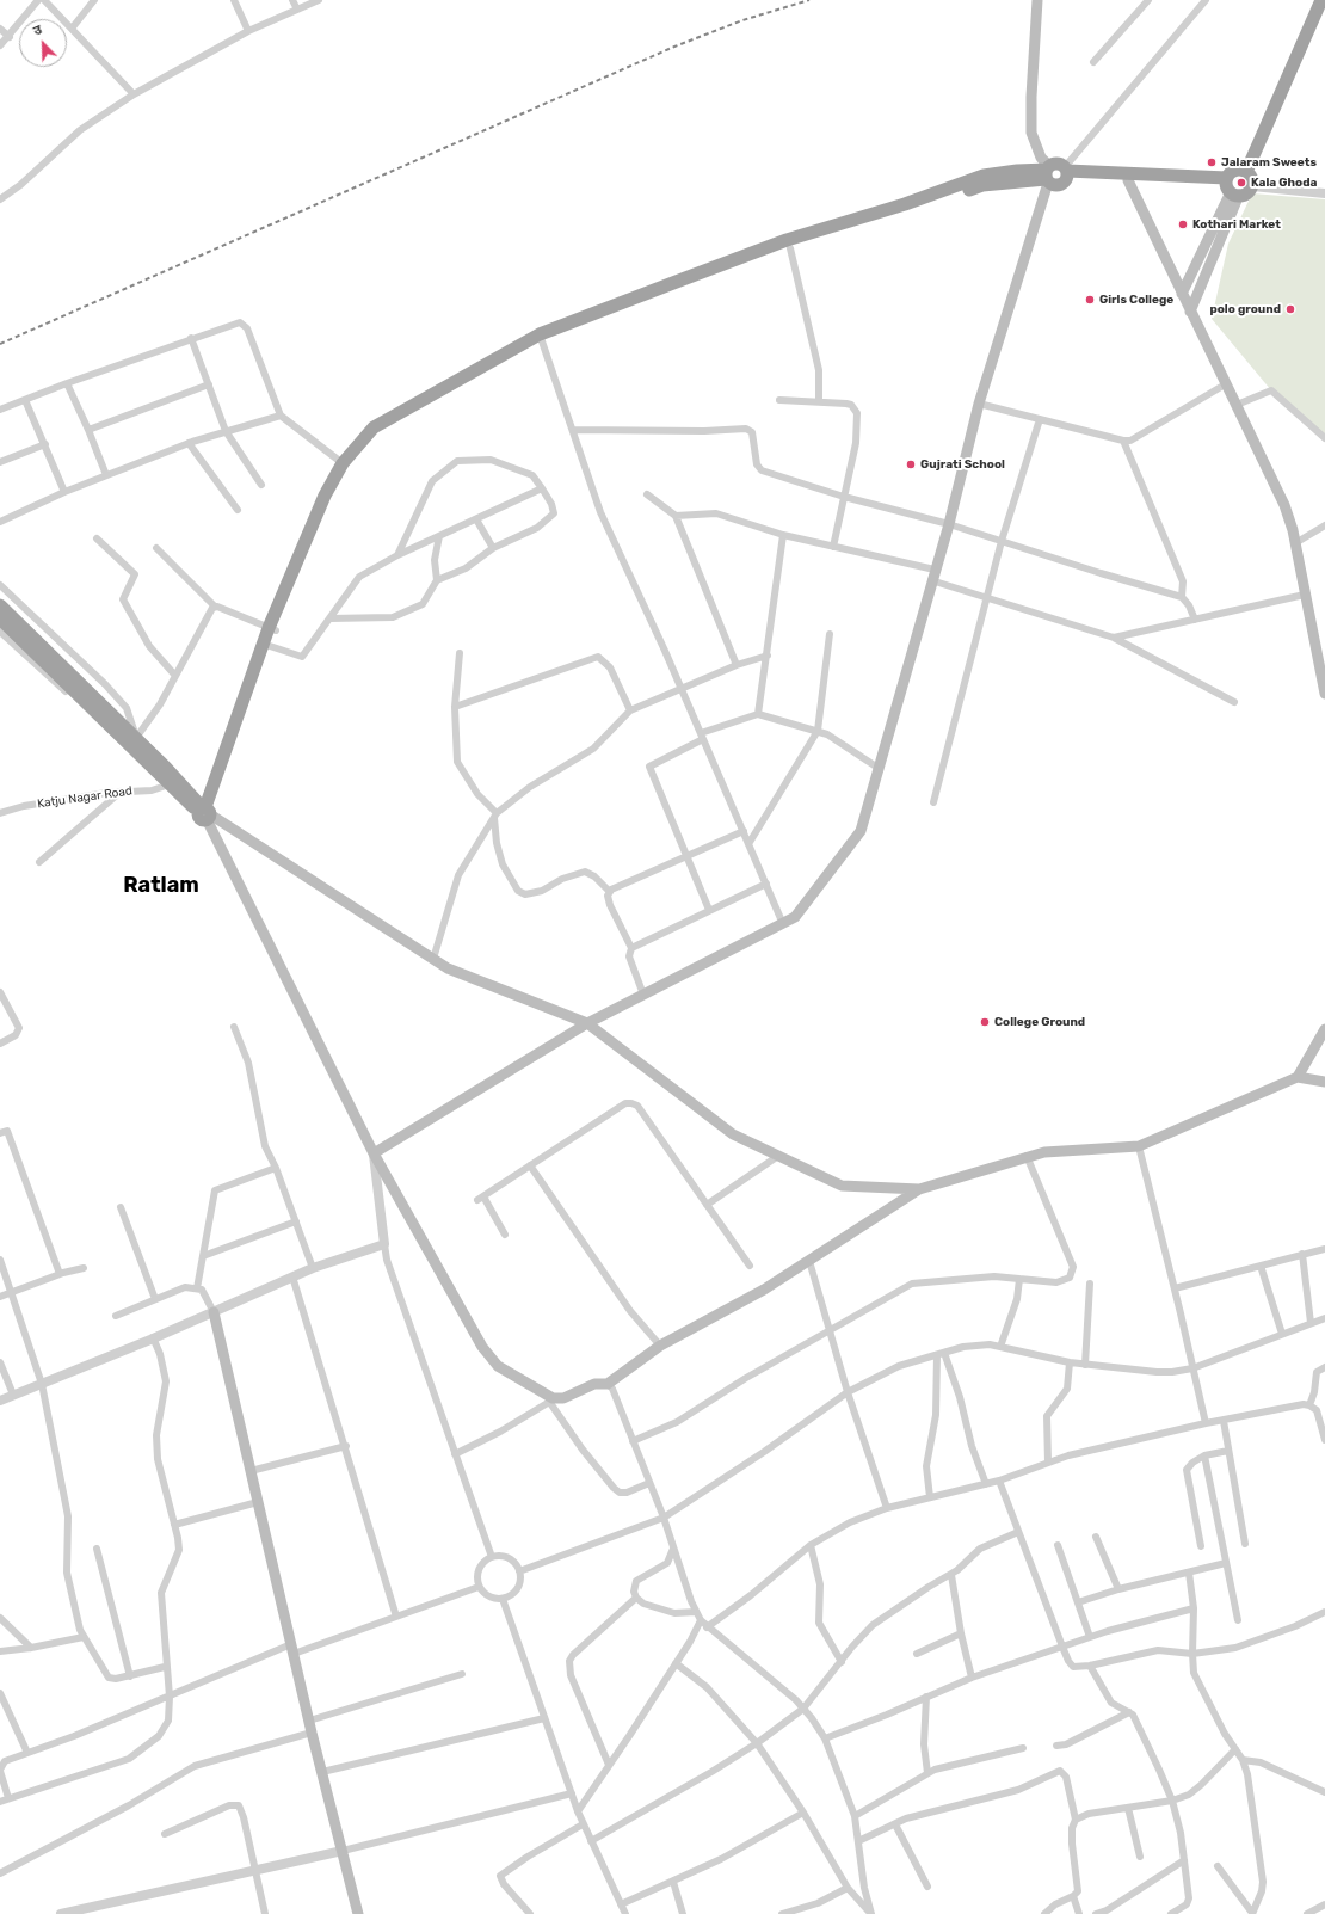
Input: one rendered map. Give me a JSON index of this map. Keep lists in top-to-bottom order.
{
  "streets": {
    "street": ["Katju Nagar Road"]
  },
  "districts": ["Ratlam"],
  "places": [
    "Jalaram Sweets",
    "Kala Ghoda",
    "Kothari Market",
    "Girls College",
    "polo ground",
    "Gujrati School",
    "College Ground"
  ],
  "north": "top left"
}
